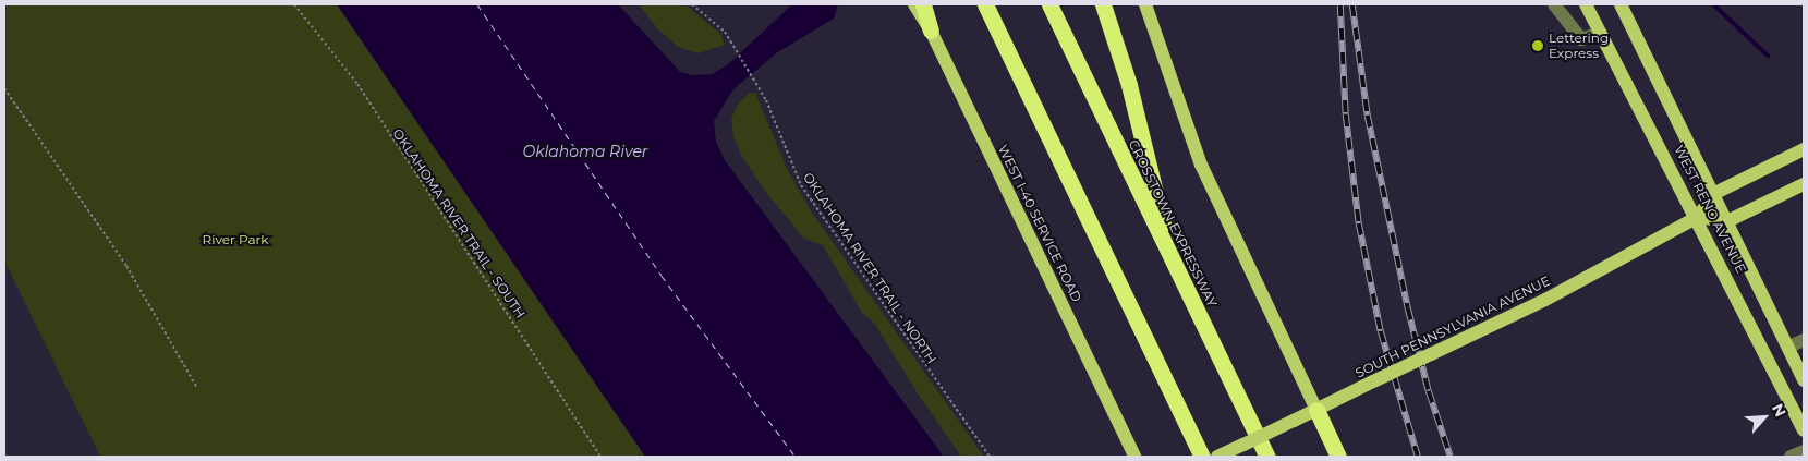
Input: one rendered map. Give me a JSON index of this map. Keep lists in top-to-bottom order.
{
  "streets": {
    "highway": ["CROSSTOWN EXPRESSWAY"],
    "main road": ["WEST RENO AVENUE", "WEST I-40 SERVICE ROAD", "SOUTH PENNSYLVANIA AVENUE"],
    "path": ["OKLAHOMA RIVER TRAIL - SOUTH", "OKLAHOMA RIVER TRAIL - NORTH"]
  },
  "crossings": [
    ["WEST RENO AVENUE", "SOUTH PENNSYLVANIA AVENUE"]
  ],
  "water": ["Oklahoma River"],
  "parks": ["River Park"],
  "places": ["Lettering Express"],
  "north": "top right"
}
